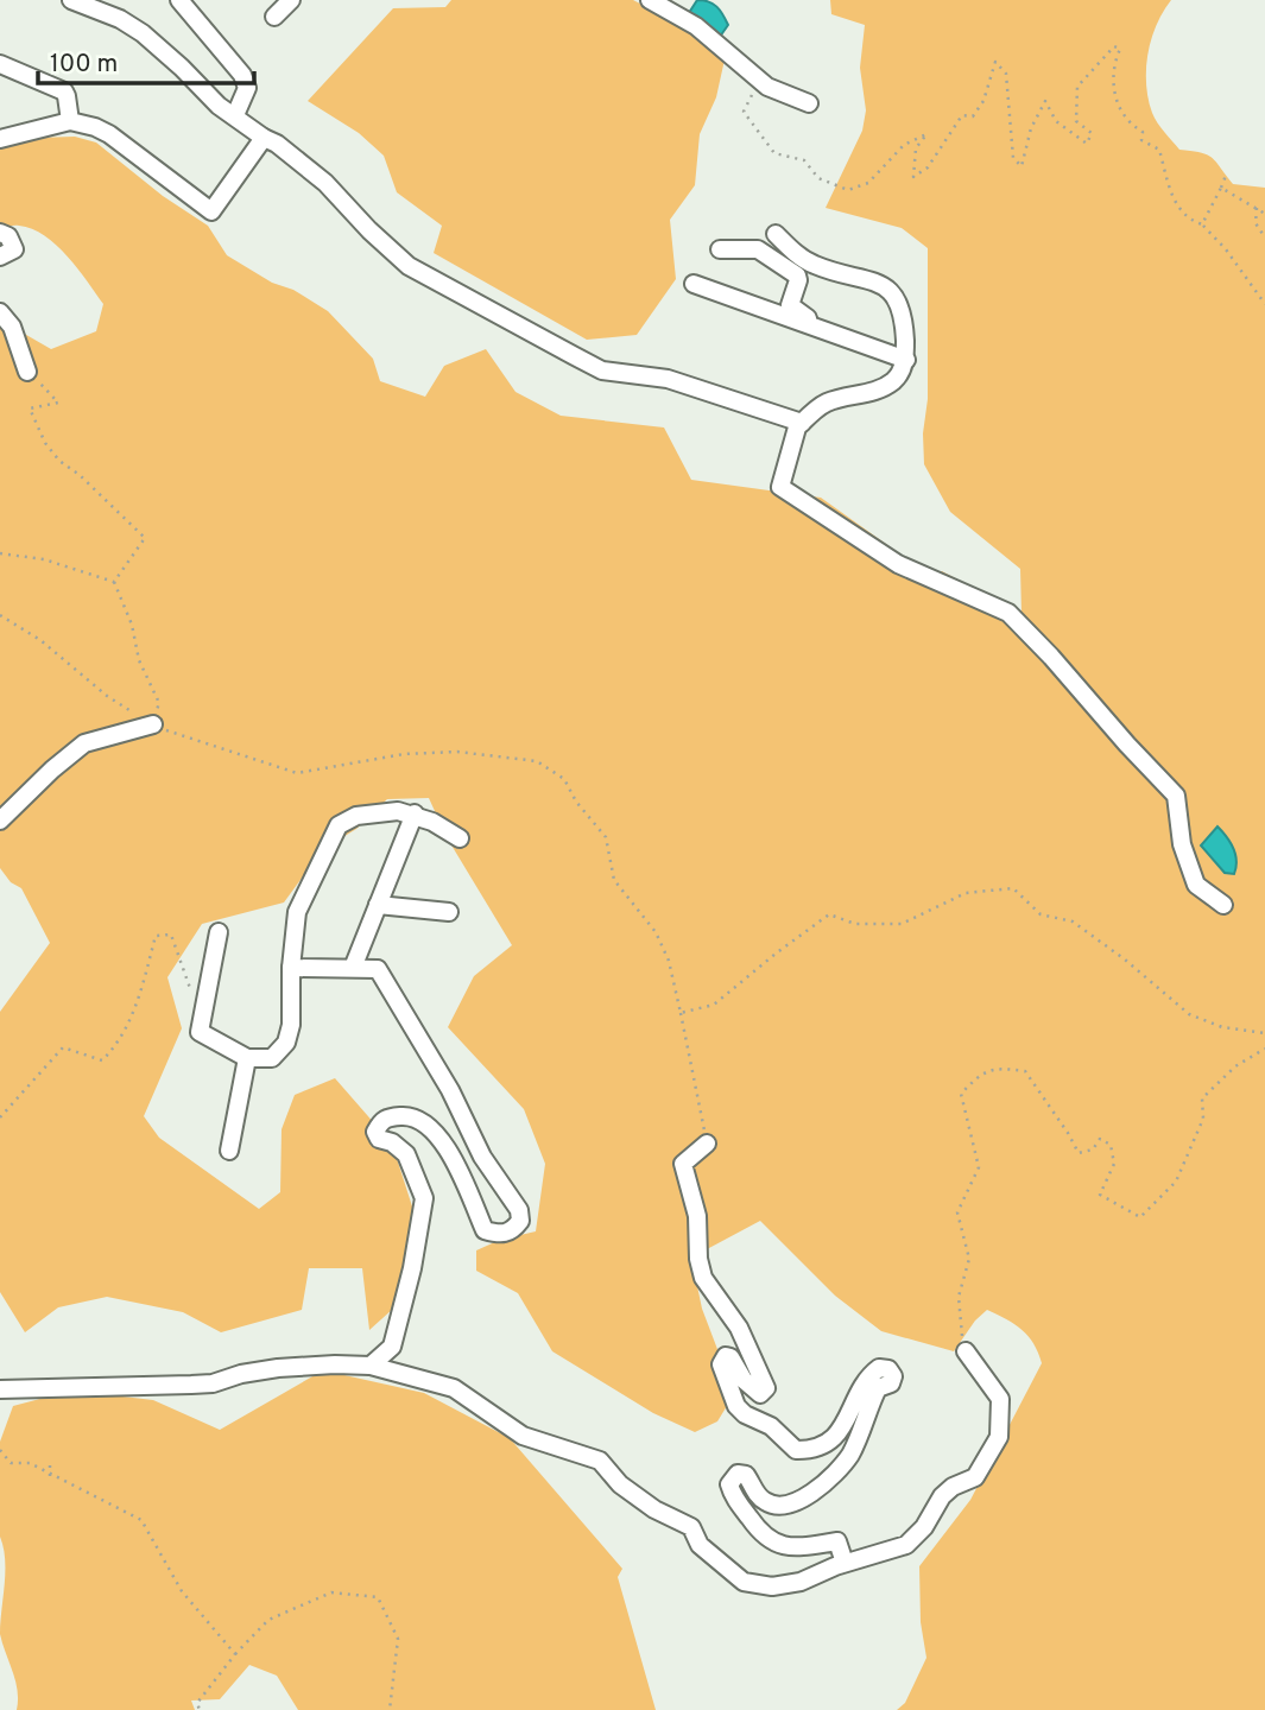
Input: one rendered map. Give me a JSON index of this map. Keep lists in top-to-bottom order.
{
  "scale_bar": "100 m"
}
